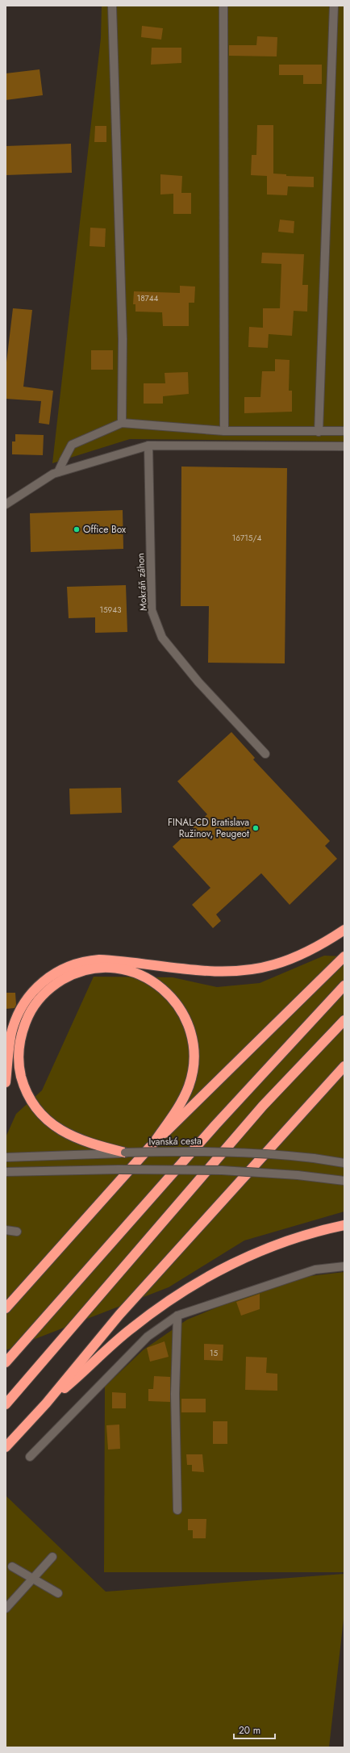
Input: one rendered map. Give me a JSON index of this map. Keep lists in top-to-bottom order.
{
  "streets": {
    "street": ["Mokráň záhon", "Ivanská cesta"]
  },
  "places": ["Office Box", "FINAL-CD Bratislava Ružinov, Peugeot"],
  "house_numbers": [
    "18744",
    "16715/4",
    "15943",
    "15"
  ],
  "scale_bar": "20 m"
}
